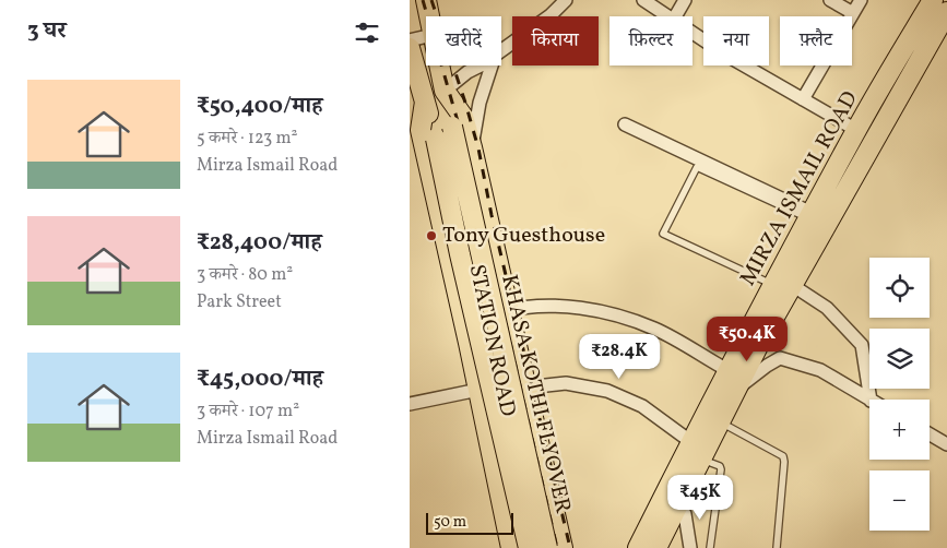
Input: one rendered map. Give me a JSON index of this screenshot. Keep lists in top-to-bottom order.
{
  "streets": {
    "main road": ["MIRZA ISMAIL ROAD", "STATION ROAD", "KHASA KOTHI FLYOVER"]
  },
  "crossings": [
    ["STATION ROAD", "KHASA KOTHI FLYOVER"]
  ],
  "places": ["Tony Guesthouse"],
  "scale_bar": "50 m",
  "page": {
    "heading": "3 घर",
    "chip": [
      "खरीदें",
      "किराया",
      "फ़िल्टर",
      "नया",
      "फ़्लैट"
    ],
    "list": [
      {
        "name": "₹50,400/माह",
        "note": "5 कमरे · 123 m² · Mirza Ismail Road"
      },
      {
        "name": "₹28,400/माह",
        "note": "3 कमरे · 80 m² · Park Street"
      },
      {
        "name": "₹45,000/माह",
        "note": "3 कमरे · 107 m² · Mirza Ismail Road"
      }
    ],
    "map_buttons": ["+", "−"],
    "price": ["₹50.4K", "₹28.4K", "₹45K"],
    "scale": "50 m"
  }
}
